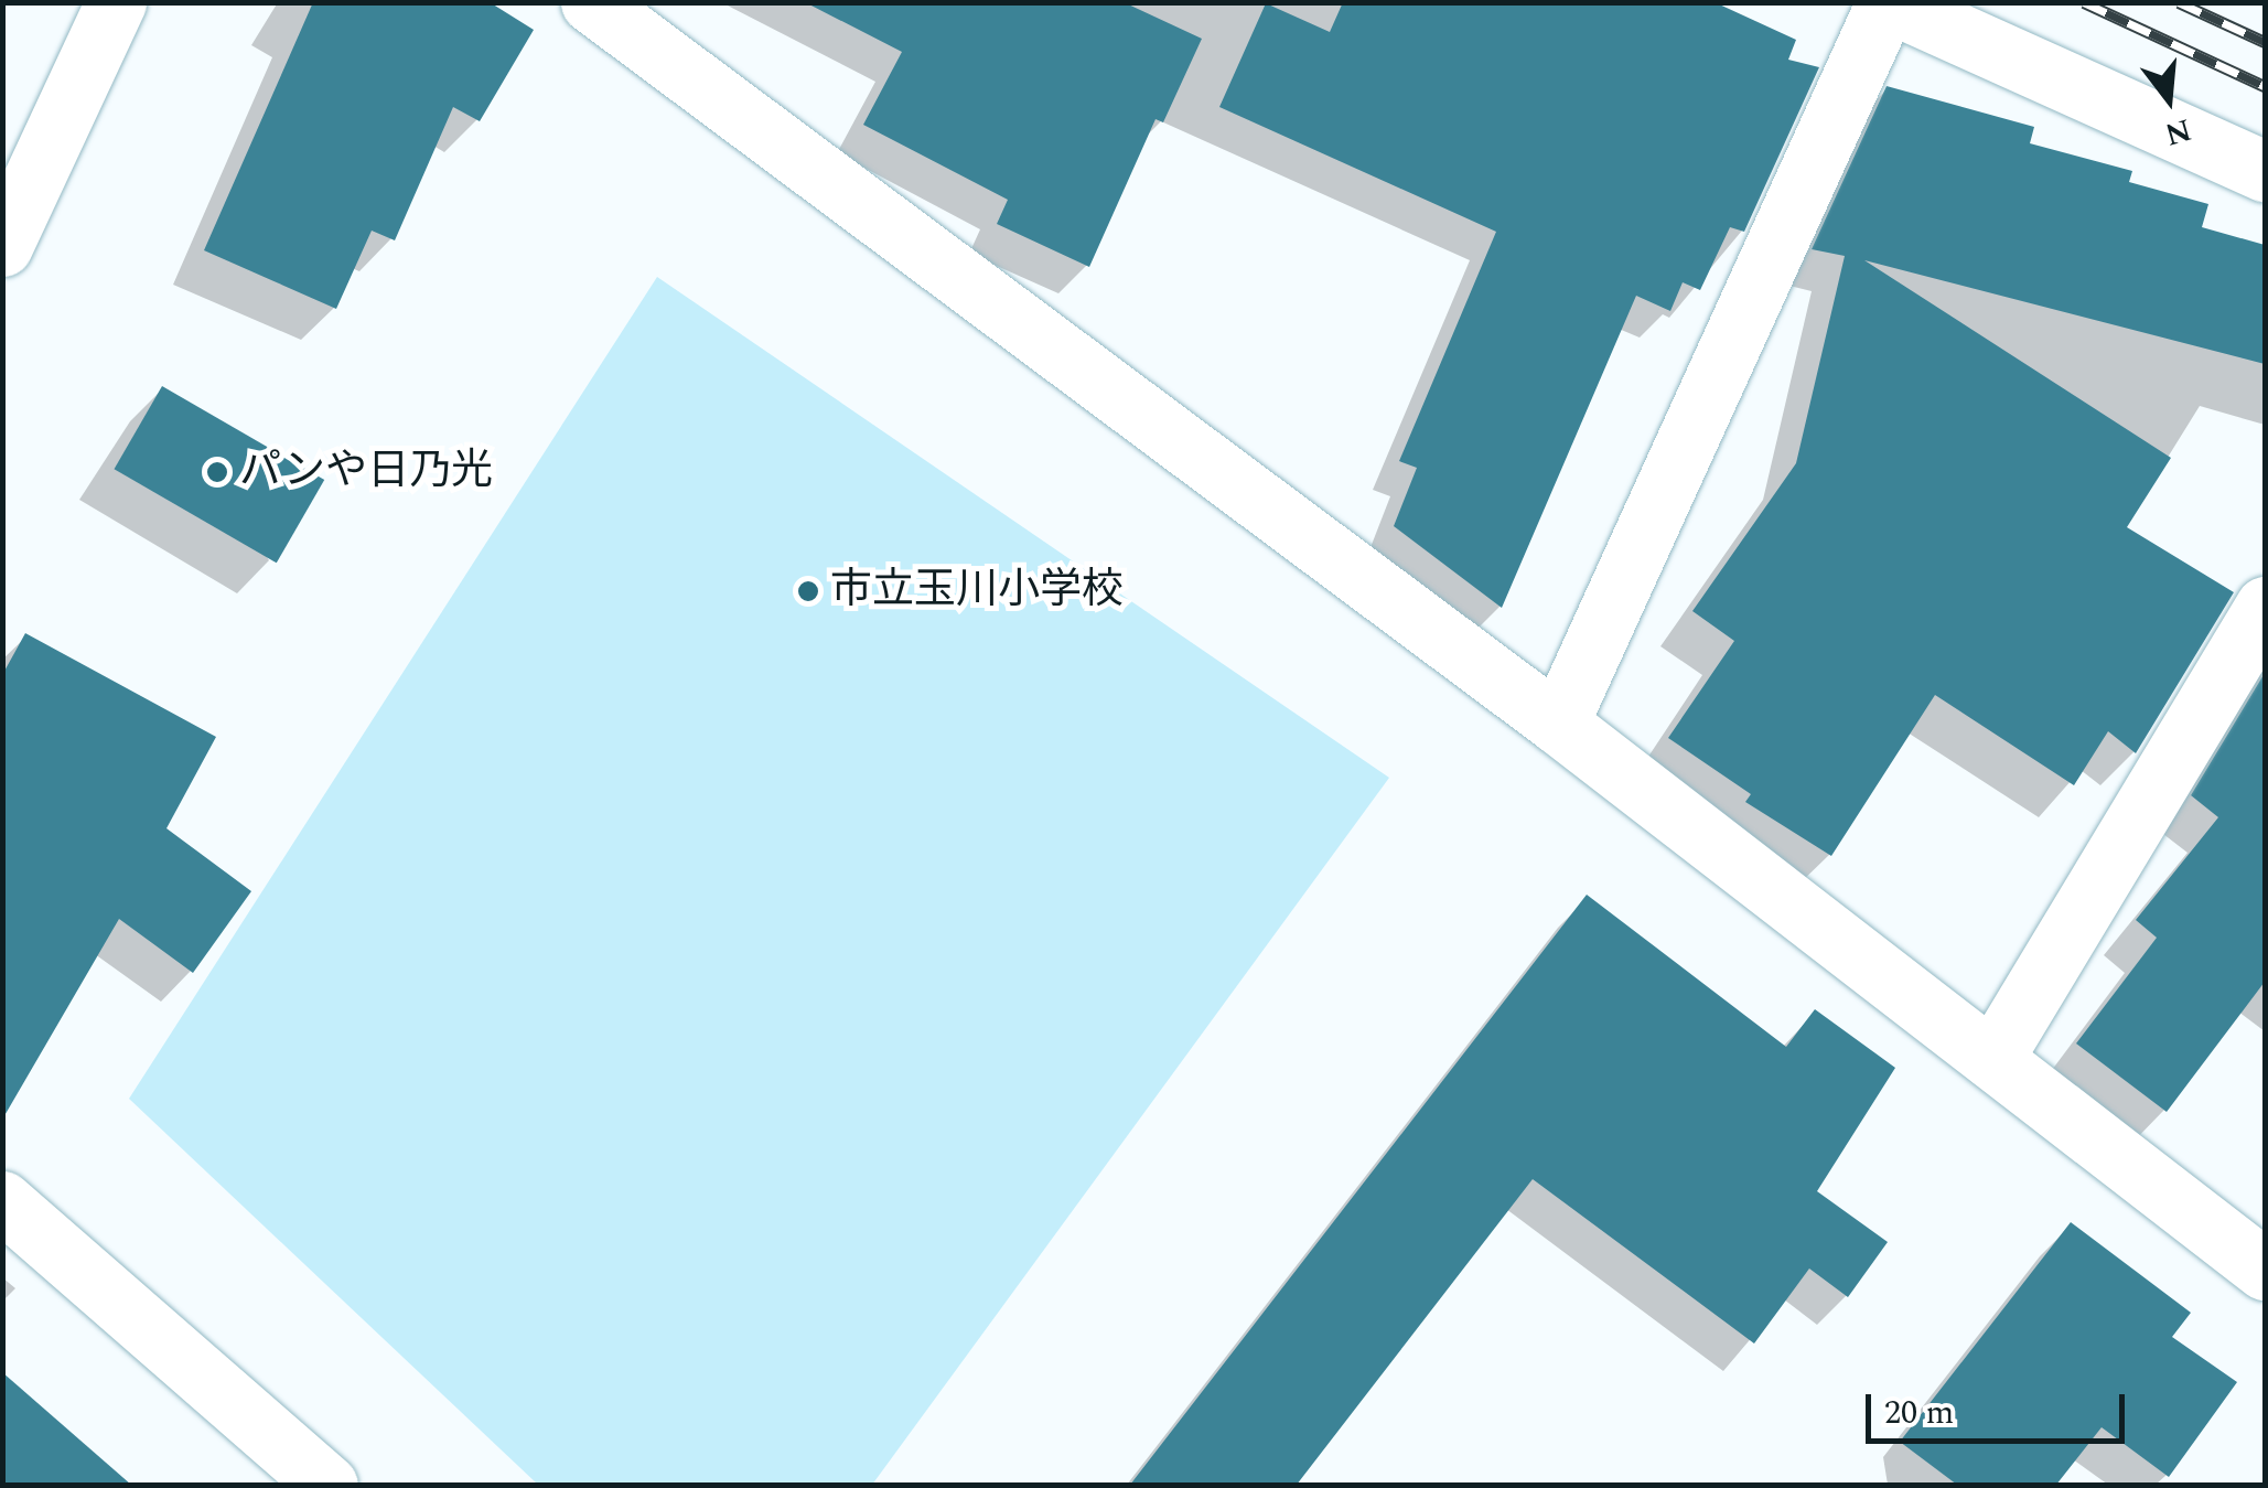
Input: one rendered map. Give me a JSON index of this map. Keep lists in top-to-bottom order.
{
  "places": ["パンや日乃光", "市立玉川小学校"],
  "scale_bar": "20 m",
  "north": "bottom"
}
